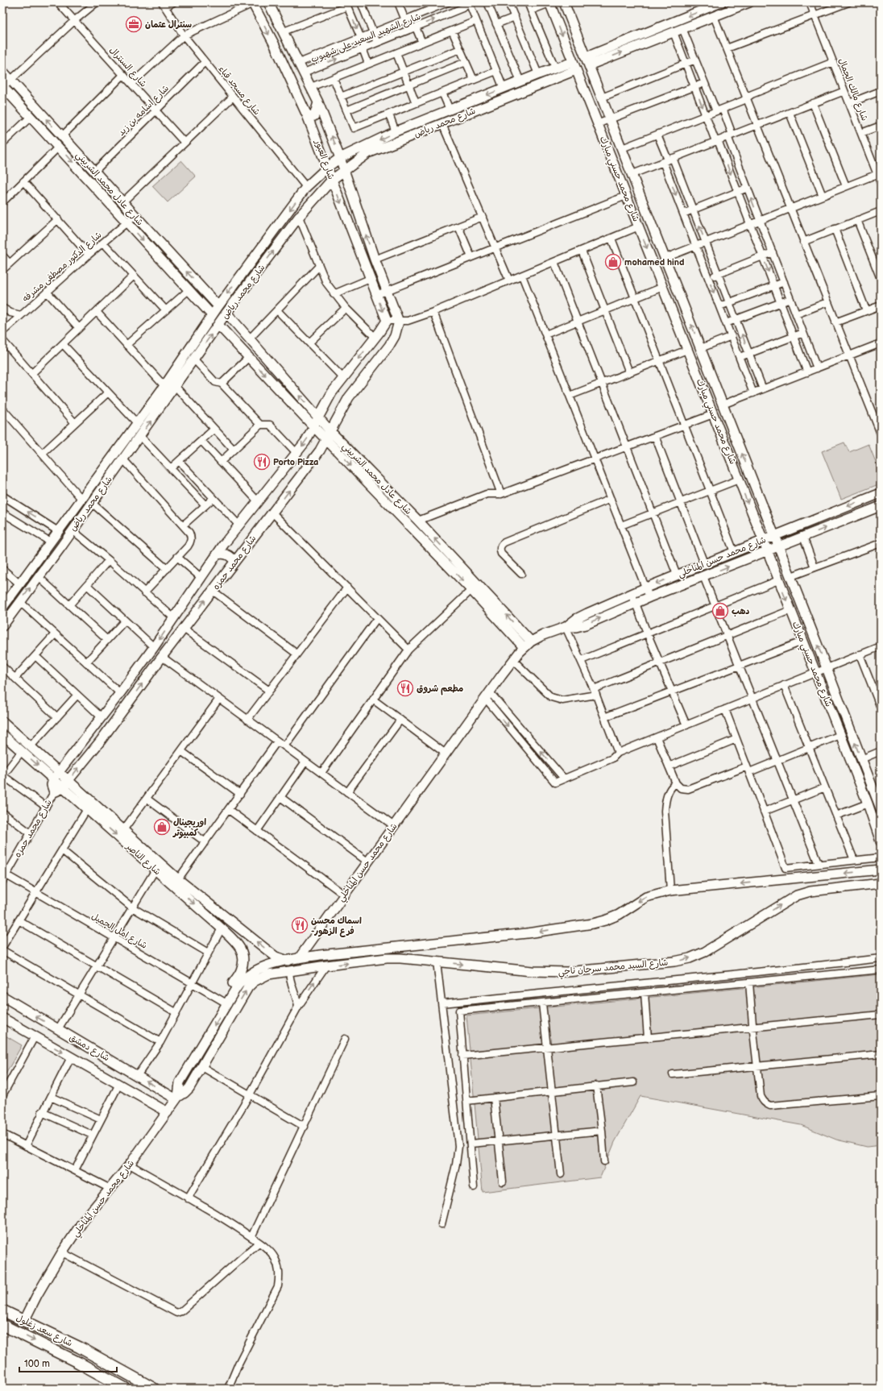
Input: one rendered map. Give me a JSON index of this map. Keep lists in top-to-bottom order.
{
  "streets": {
    "main road": ["شارع سعد زغلول"],
    "street": [
      "شارع الشهيد السعيد على شهبوب",
      "شارع السنترال",
      "شارع مالك الجمال",
      "شارع مسجد قباء",
      "شارع اسامه بن زيد",
      "شارع محمد رياض",
      "شارع العبور",
      "شارع محمد حسني مبارك",
      "شارع عادل محمد الشربيني",
      "شارع الدكتور مصطفى مشرفه",
      "شارع محمد حسن المناخلي",
      "شارع محمد حمزه",
      "شارع الناصر",
      "شارع امل الجميل",
      "شارع السيد محمد سرحان ناجي",
      "شارع دمشق"
    ]
  },
  "crossings": [
    ["شارع الشهيد السعيد على شهبوب", "شارع العبور"],
    ["شارع السنترال", "شارع اسامه بن زيد"],
    ["شارع مسجد قباء", "شارع اسامه بن زيد"],
    ["شارع مسجد قباء", "شارع محمد رياض"],
    ["شارع اسامه بن زيد", "شارع عادل محمد الشربيني"],
    ["شارع محمد رياض", "شارع العبور"],
    ["شارع محمد رياض", "شارع محمد حسني مبارك"],
    ["شارع محمد رياض", "شارع عادل محمد الشربيني"],
    ["شارع العبور", "شارع محمد حمزه"],
    ["شارع محمد حسني مبارك", "شارع محمد حسن المناخلي"],
    ["شارع عادل محمد الشربيني", "شارع الدكتور مصطفى مشرفه"],
    ["شارع عادل محمد الشربيني", "شارع محمد حسن المناخلي"],
    ["شارع عادل محمد الشربيني", "شارع محمد حمزه"],
    ["شارع محمد حسن المناخلي", "شارع الناصر"],
    ["شارع محمد حسن المناخلي", "شارع امل الجميل"],
    ["شارع محمد حسن المناخلي", "شارع السيد محمد سرحان ناجي"],
    ["شارع محمد حسن المناخلي", "شارع دمشق"],
    ["شارع محمد حسن المناخلي", "شارع سعد زغلول"],
    ["شارع محمد حمزه", "شارع الناصر"],
    ["شارع محمد حمزه", "شارع امل الجميل"],
    ["شارع الناصر", "شارع امل الجميل"]
  ],
  "places": {
    "office": ["سنترال عثمان"],
    "shop": ["mohamed hind", "دهب", "اوريجينال كمبيوتر"],
    "restaurant": ["Porto Pizza", "مطعم شروق", "اسماك محسن -فرع الزهور"]
  },
  "scale_bar": "100 m"
}
